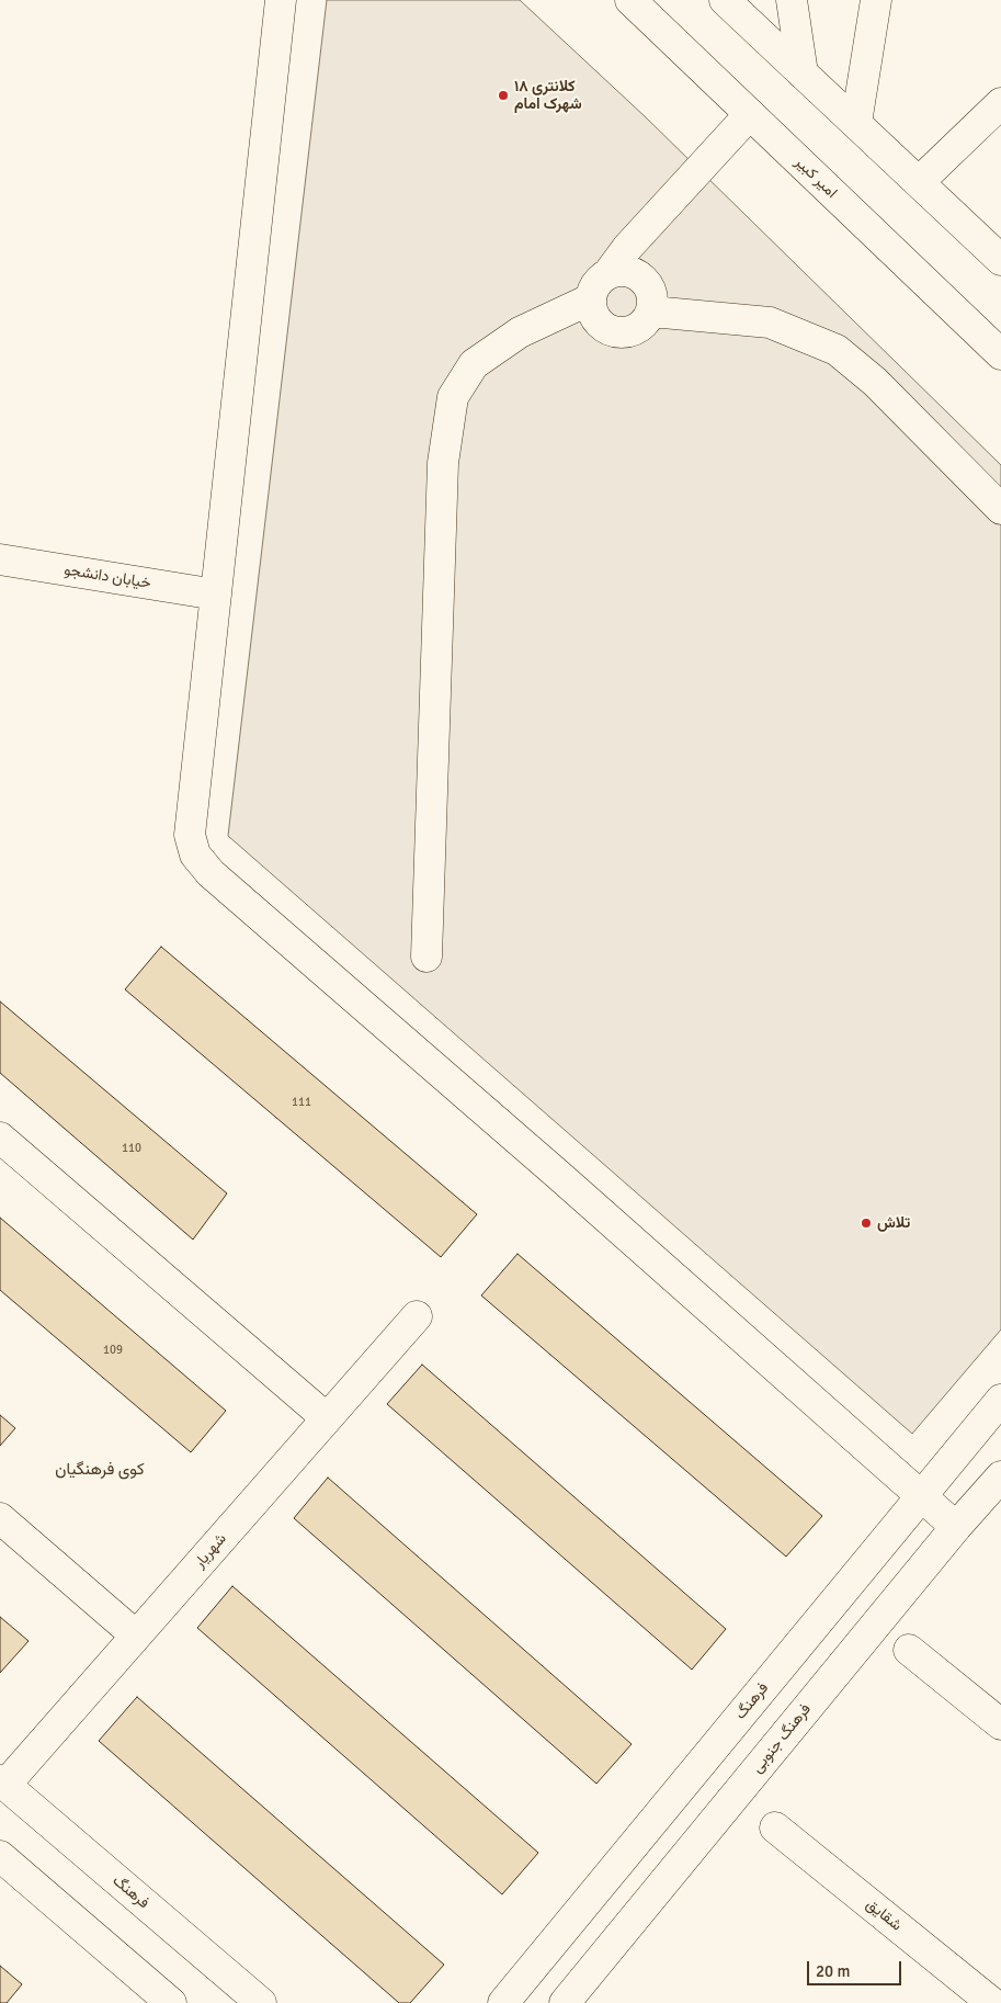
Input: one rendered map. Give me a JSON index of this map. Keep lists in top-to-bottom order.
{
  "streets": {
    "street": [
      "امیر کبیر",
      "خیابان دانشجو",
      "شهریار",
      "فرهنگ",
      "فرهنگ جنوبی",
      "شقایق"
    ]
  },
  "crossings": [
    ["شهریار", "فرهنگ"]
  ],
  "districts": ["کوی فرهنگیان"],
  "places": ["کلانتری ١٨ شهرک امام", "تلاش"],
  "house_numbers": ["111", "110", "109"],
  "scale_bar": "20 m"
}
